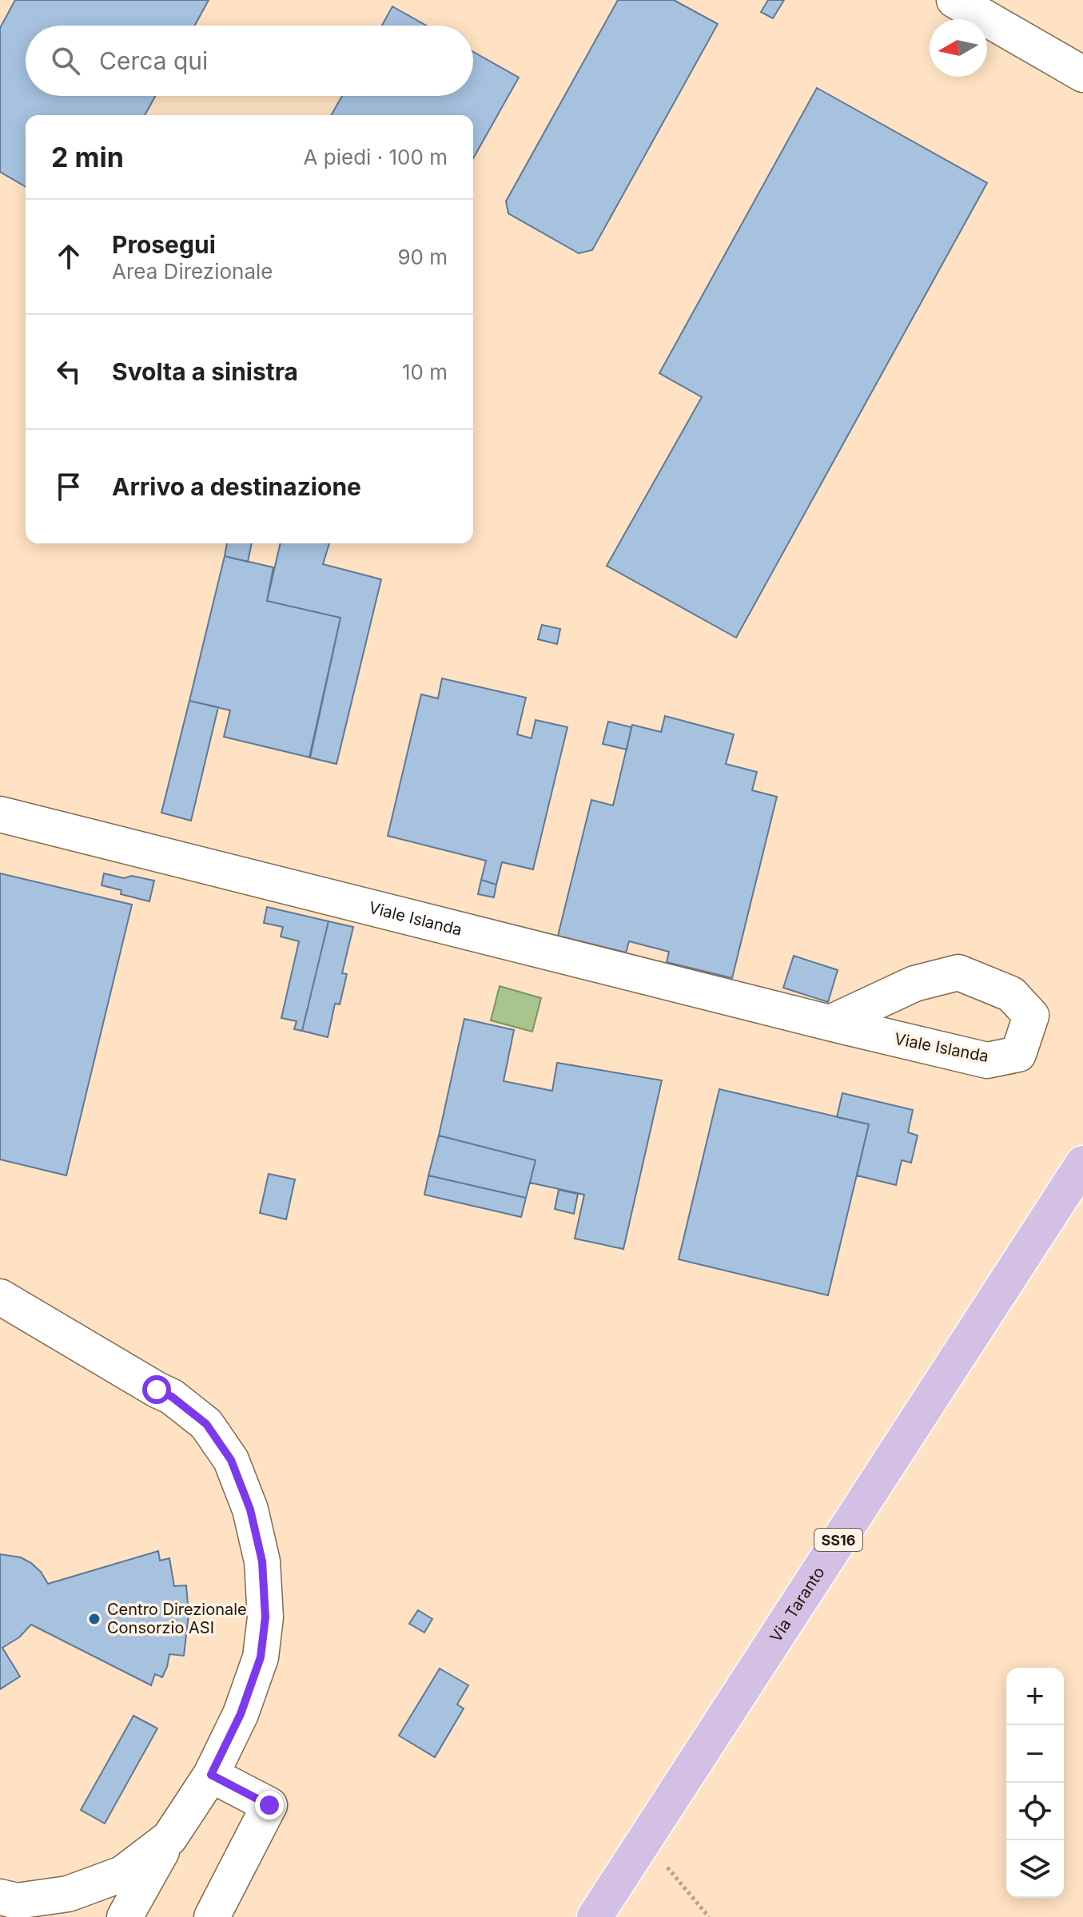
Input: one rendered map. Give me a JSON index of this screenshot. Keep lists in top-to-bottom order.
{
  "streets": {
    "main road": ["SS16", "Via Taranto"],
    "street": ["Viale Islanda"]
  },
  "places": ["Centro Direzionale Consorzio ASI"],
  "north": "left",
  "page": {
    "search": "Cerca qui",
    "heading": ["2 min", "A piedi · 100 m"],
    "list": [
      ["Prosegui", "Area Direzionale", "90 m"],
      ["Svolta a sinistra", "10 m"],
      "Arrivo a destinazione"
    ],
    "map_buttons": ["+", "−"]
  }
}
